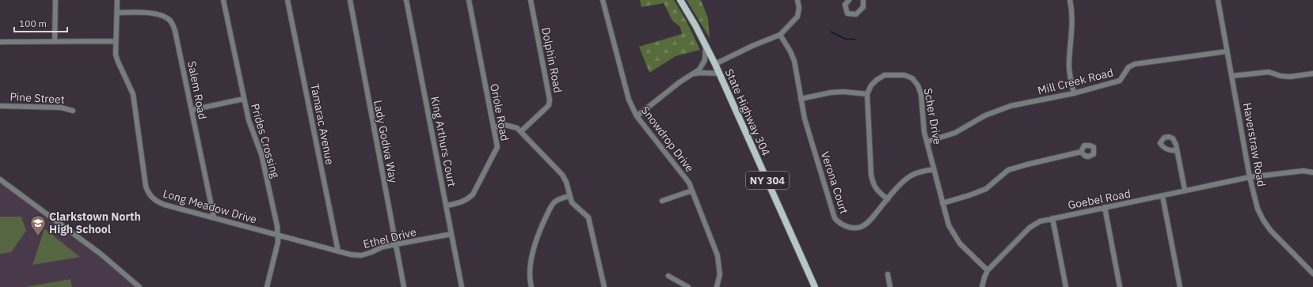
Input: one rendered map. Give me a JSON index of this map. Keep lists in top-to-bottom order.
{
  "streets": {
    "main road": ["State Highway 304", "NY 304"],
    "street": [
      "Dolphin Road",
      "Mill Creek Road",
      "Salem Road",
      "Pine Street",
      "Oriole Road",
      "Scher Drive",
      "Tamarac Avenue",
      "Snowdrop Drive",
      "Prides Crossing",
      "Lady Godiva Way",
      "King Arthurs Court",
      "Haverstraw Road",
      "Verona Court",
      "Goebel Road",
      "Long Meadow Drive",
      "Ethel Drive"
    ]
  },
  "crossings": [
    ["Mill Creek Road", "Scher Drive"],
    ["Mill Creek Road", "Haverstraw Road"],
    ["Salem Road", "Long Meadow Drive"],
    ["Oriole Road", "King Arthurs Court"],
    ["Scher Drive", "Verona Court"],
    ["Scher Drive", "Goebel Road"],
    ["Tamarac Avenue", "Ethel Drive"],
    ["Prides Crossing", "Long Meadow Drive"],
    ["Prides Crossing", "Ethel Drive"],
    ["Lady Godiva Way", "Ethel Drive"],
    ["King Arthurs Court", "Ethel Drive"],
    ["Haverstraw Road", "Goebel Road"],
    ["Long Meadow Drive", "Ethel Drive"]
  ],
  "places": {
    "school or university": ["Clarkstown North High School"]
  },
  "scale_bar": "100 m"
}
